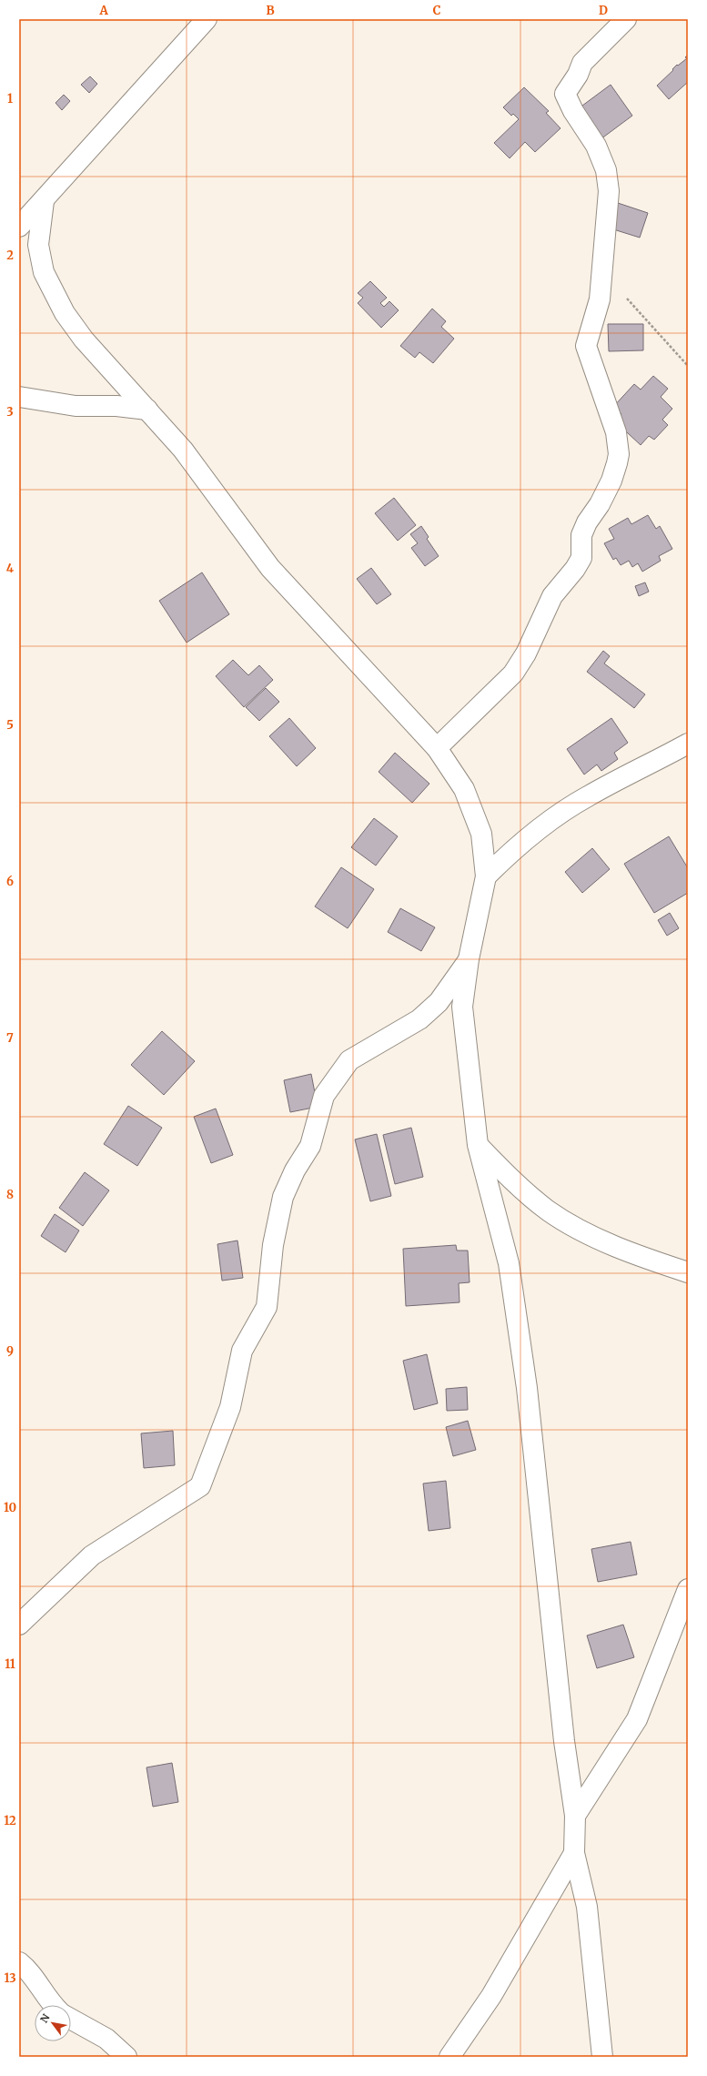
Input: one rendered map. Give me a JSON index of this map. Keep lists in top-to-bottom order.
{
  "north": "top left",
  "grid": {
    "columns": [
      "A",
      "B",
      "C",
      "D"
    ],
    "rows": [
      "1",
      "2",
      "3",
      "4",
      "5",
      "6",
      "7",
      "8",
      "9",
      "10",
      "11",
      "12",
      "13"
    ]
  }
}
